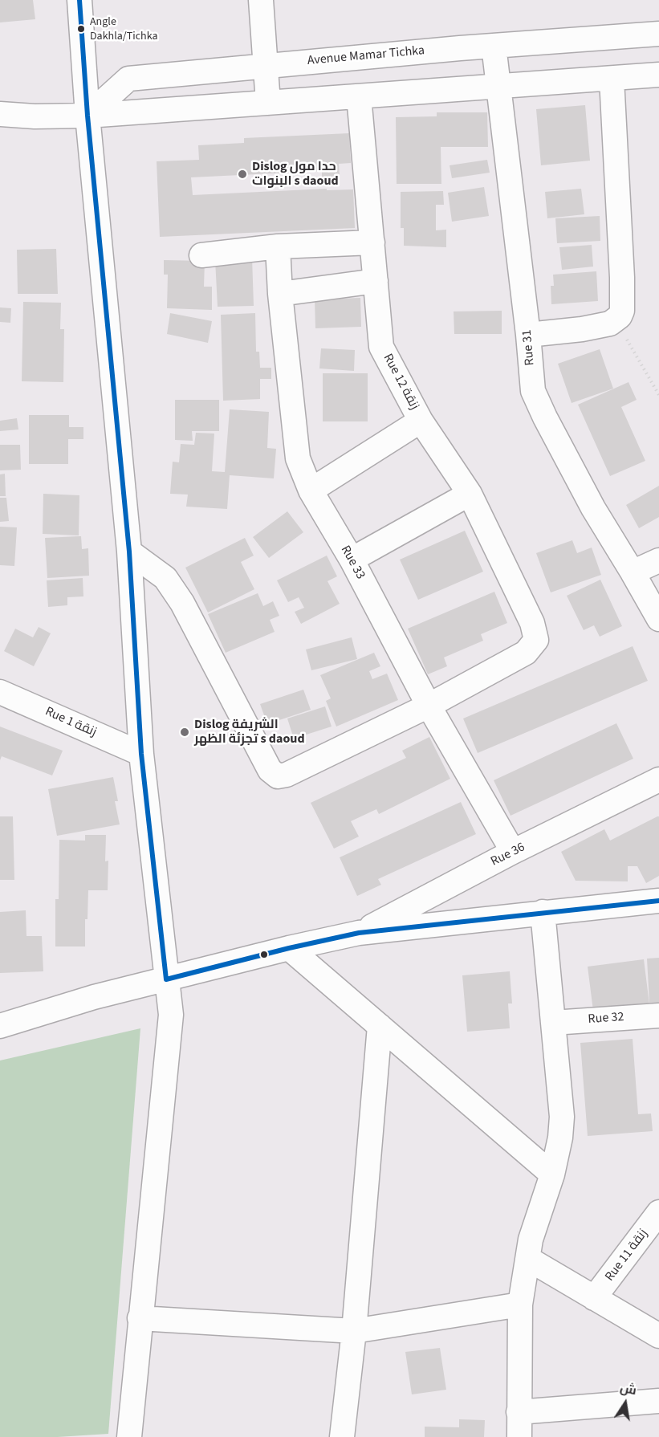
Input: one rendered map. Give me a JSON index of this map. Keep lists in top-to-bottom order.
{
  "streets": {
    "street": [
      "Avenue Mamar Tichka",
      "Rue 31",
      "Rue 12 زنقة",
      "Rue 33",
      "Rue 1 زنقة",
      "Rue 36",
      "Rue 32",
      "Rue 11 زنقة"
    ]
  },
  "crossings": [
    ["Avenue Mamar Tichka", "Rue 31"],
    ["Rue 12 زنقة", "Rue 33"],
    ["Rue 33", "Rue 36"]
  ],
  "places": ["Angle Dakhla/Tichka", "Dislog حدا مول البنوات s daoud", "Dislog الشريفة تجزئة الظهر s daoud"],
  "north": "top"
}
